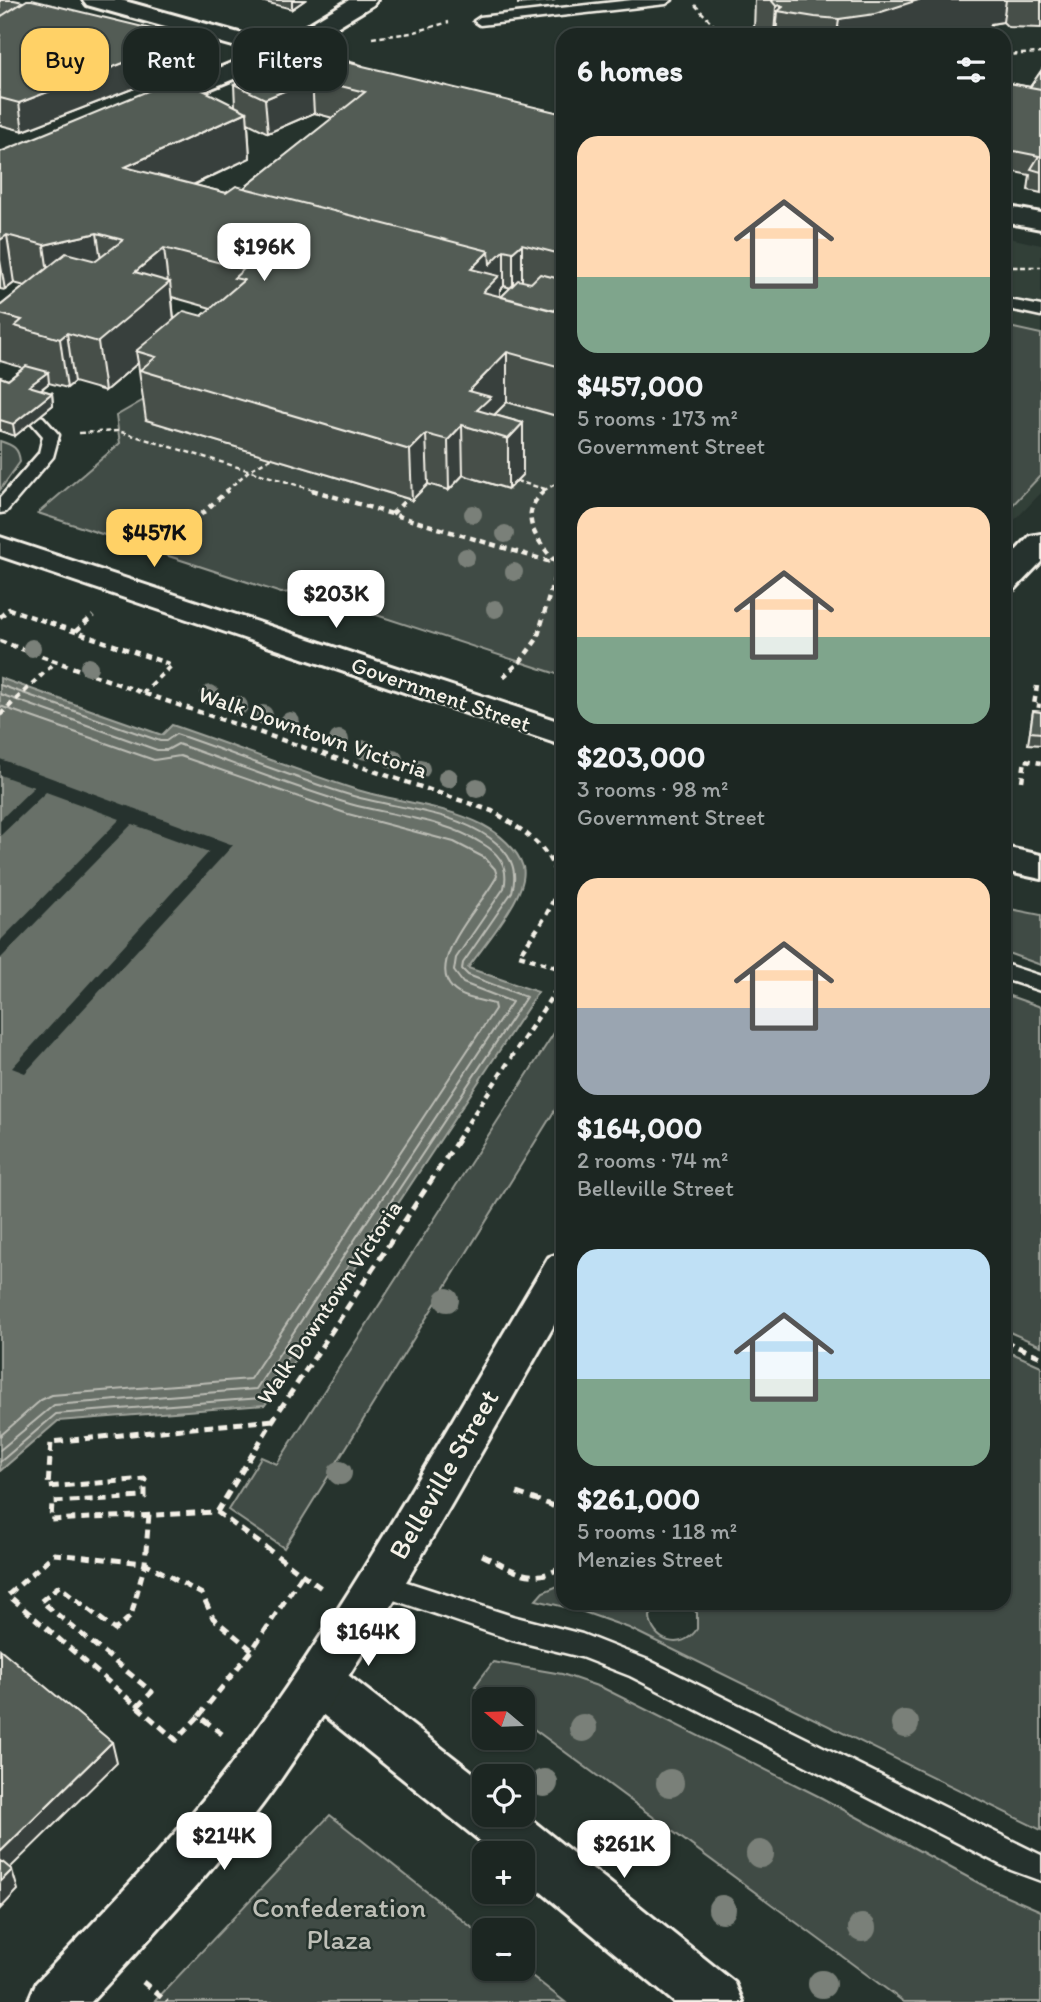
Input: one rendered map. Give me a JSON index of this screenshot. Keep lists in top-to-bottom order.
{
  "streets": {
    "main road": ["Government Street", "Belleville Street"],
    "path": ["Walk Downtown Victoria"]
  },
  "parks": ["Confederation Plaza"],
  "north": "left",
  "page": {
    "chip": ["Buy", "Rent", "Filters"],
    "heading": "6 homes",
    "list": [
      {
        "name": "$457,000",
        "note": "5 rooms · 173 m² · Government Street"
      },
      {
        "name": "$203,000",
        "note": "3 rooms · 98 m² · Government Street"
      },
      {
        "name": "$164,000",
        "note": "2 rooms · 74 m² · Belleville Street"
      },
      {
        "name": "$261,000",
        "note": "5 rooms · 118 m² · Menzies Street"
      }
    ],
    "price": [
      "$196K",
      "$457K",
      "$203K",
      "$164K",
      "$214K",
      "$261K"
    ],
    "map_buttons": ["+", "−"]
  }
}
